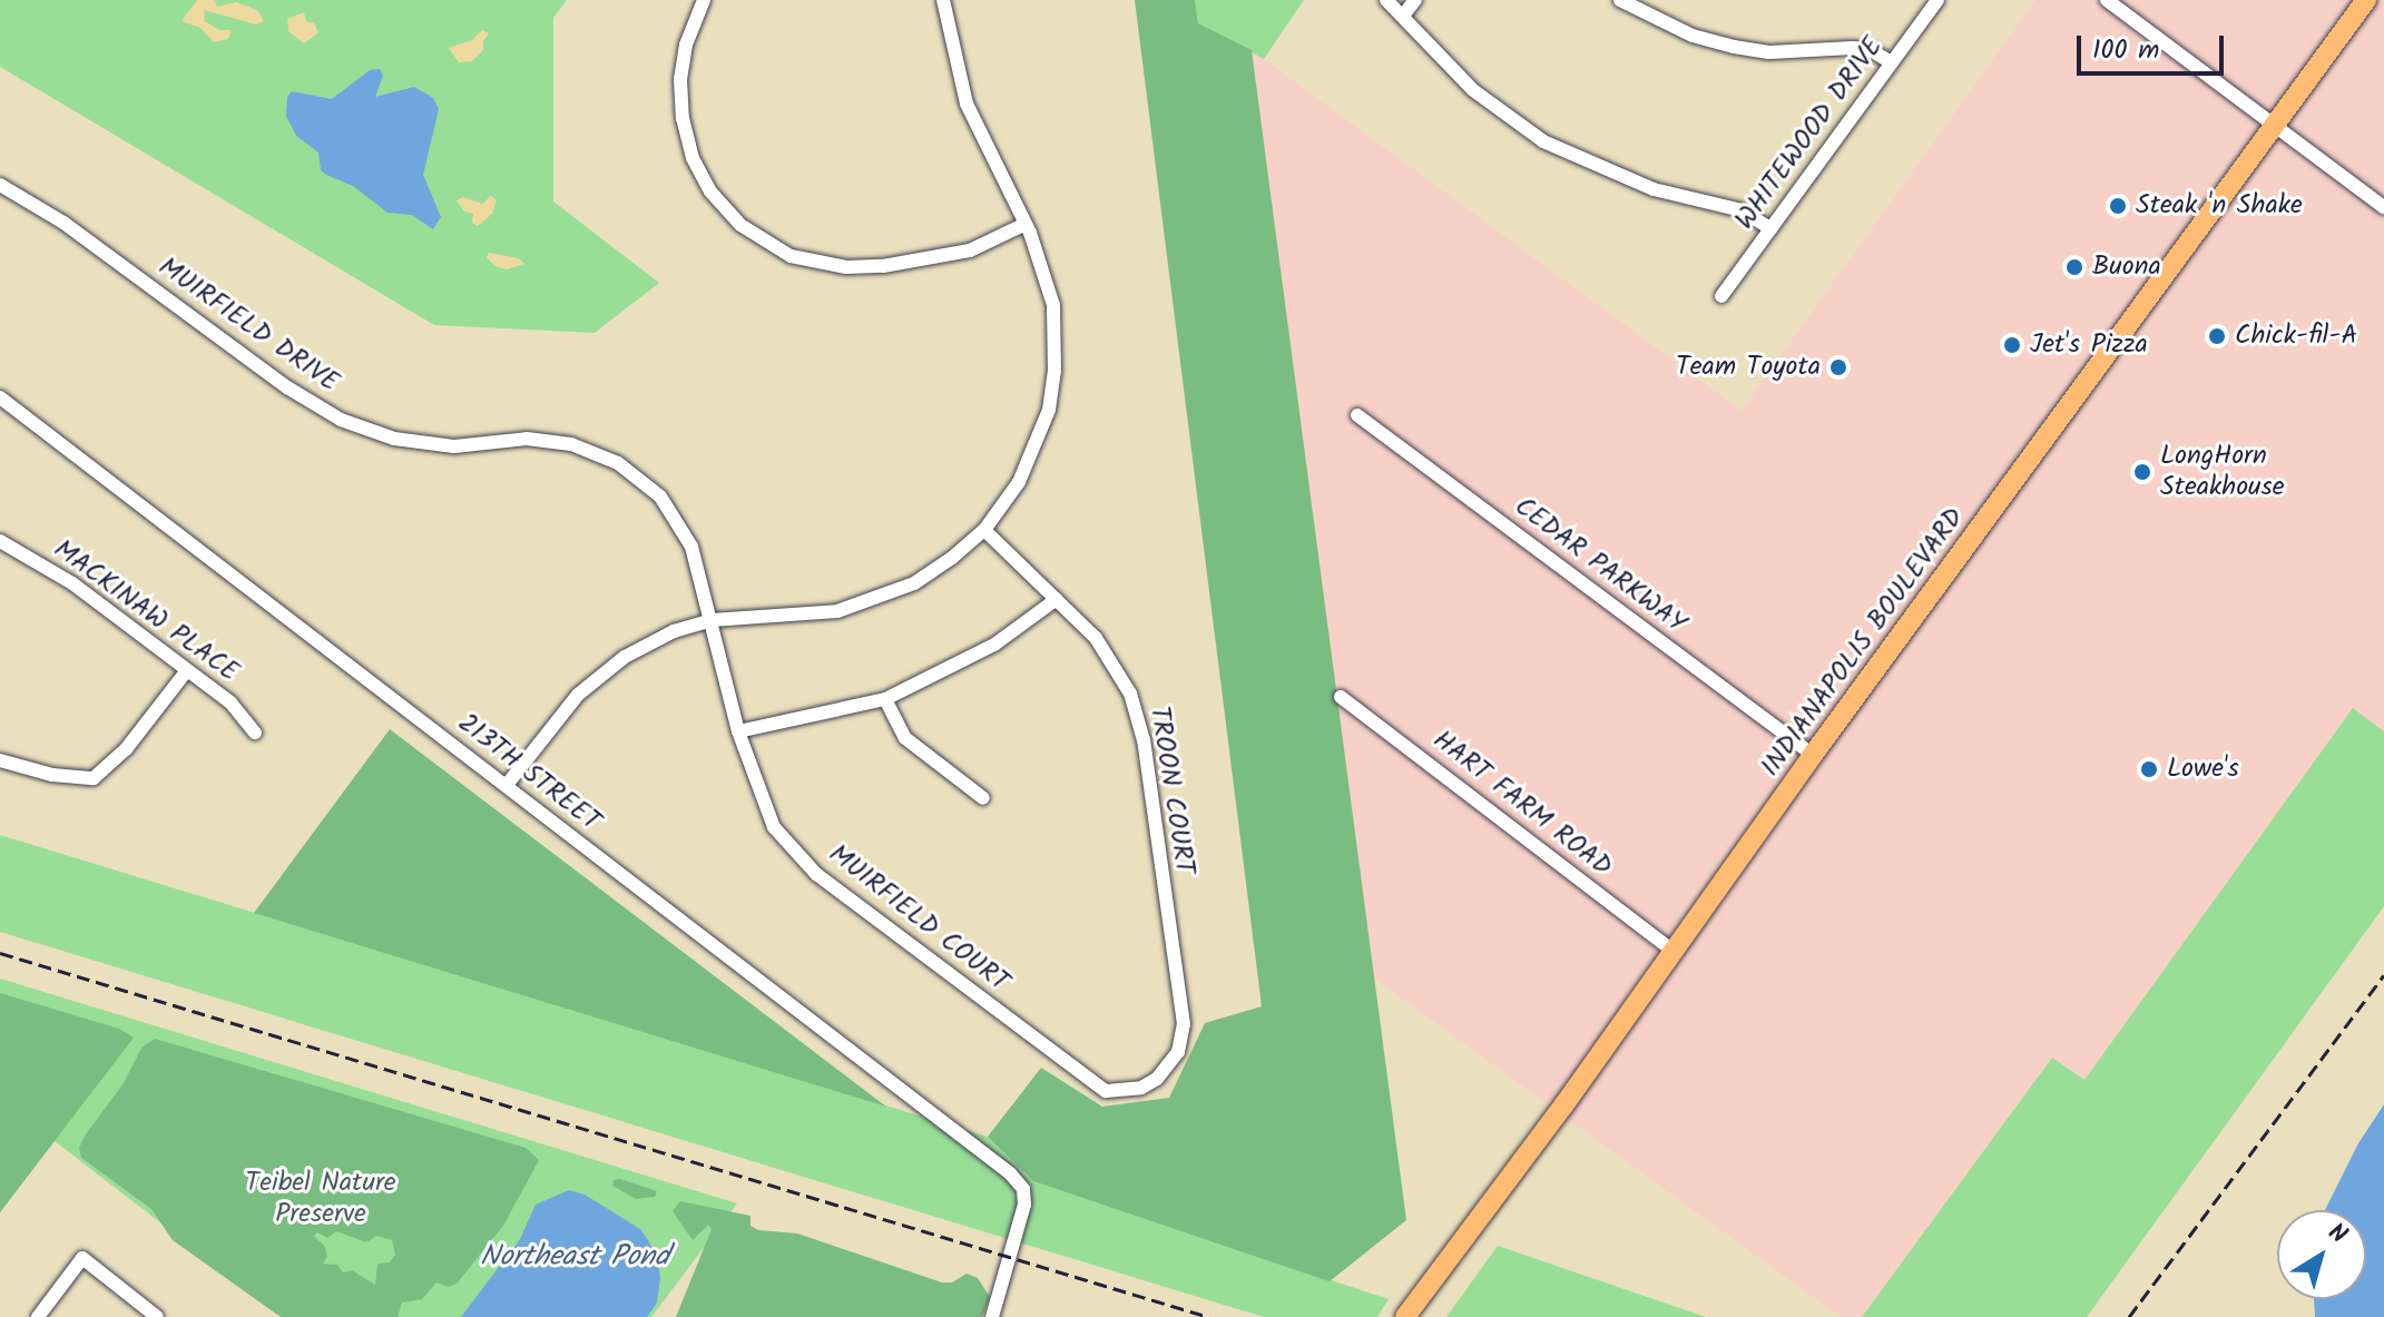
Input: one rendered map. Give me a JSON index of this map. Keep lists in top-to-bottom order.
{
  "streets": {
    "highway": ["INDIANAPOLIS BOULEVARD"],
    "street": [
      "WHITEWOOD DRIVE",
      "MUIRFIELD DRIVE",
      "CEDAR PARKWAY",
      "MACKINAW PLACE",
      "213TH STREET",
      "TROON COURT",
      "HART FARM ROAD",
      "MUIRFIELD COURT"
    ]
  },
  "crossings": [
    ["MUIRFIELD DRIVE", "MUIRFIELD COURT"],
    ["CEDAR PARKWAY", "INDIANAPOLIS BOULEVARD"],
    ["INDIANAPOLIS BOULEVARD", "HART FARM ROAD"],
    ["TROON COURT", "MUIRFIELD COURT"]
  ],
  "water": ["Northeast Pond"],
  "parks": ["Teibel Nature Preserve"],
  "places": [
    "Steak 'n Shake",
    "Buona",
    "Chick-fil-A",
    "Jet's Pizza",
    "Team Toyota",
    "LongHorn Steakhouse",
    "Lowe's"
  ],
  "scale_bar": "100 m",
  "north": "top right"
}
